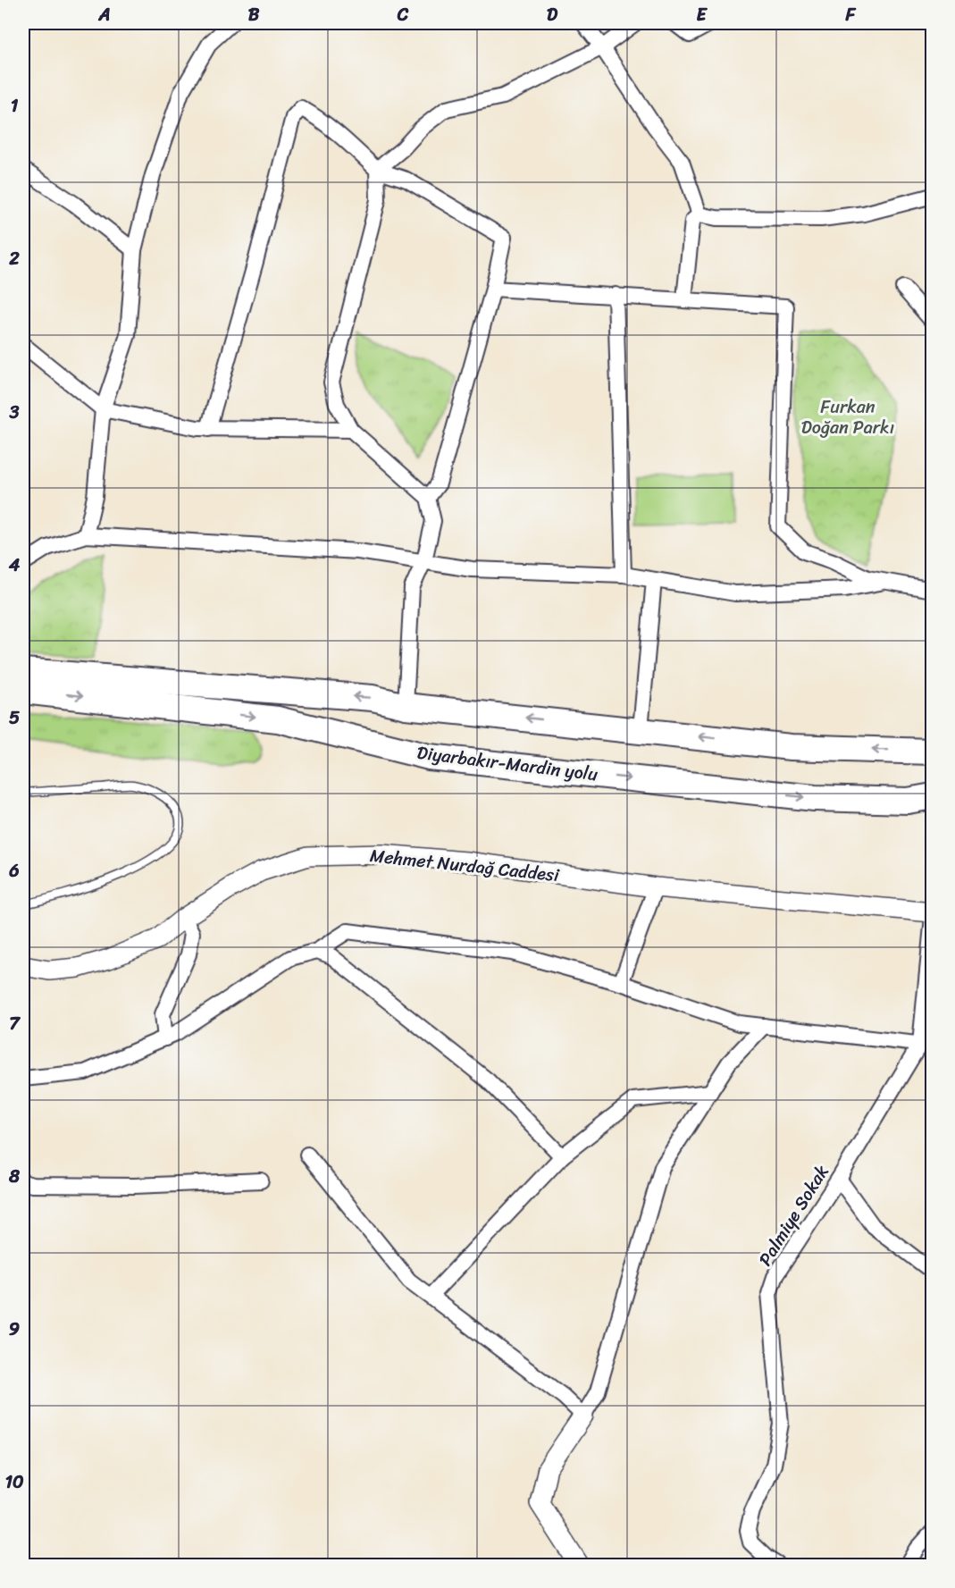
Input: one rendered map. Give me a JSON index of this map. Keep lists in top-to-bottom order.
{
  "streets": {
    "highway": ["Diyarbakır-Mardin yolu"],
    "street": ["Mehmet Nurdağ Caddesi", "Palmiye Sokak"]
  },
  "parks": ["Furkan Doğan Parkı"],
  "grid": {
    "columns": [
      "A",
      "B",
      "C",
      "D",
      "E",
      "F"
    ],
    "rows": [
      "1",
      "2",
      "3",
      "4",
      "5",
      "6",
      "7",
      "8",
      "9",
      "10"
    ]
  }
}
